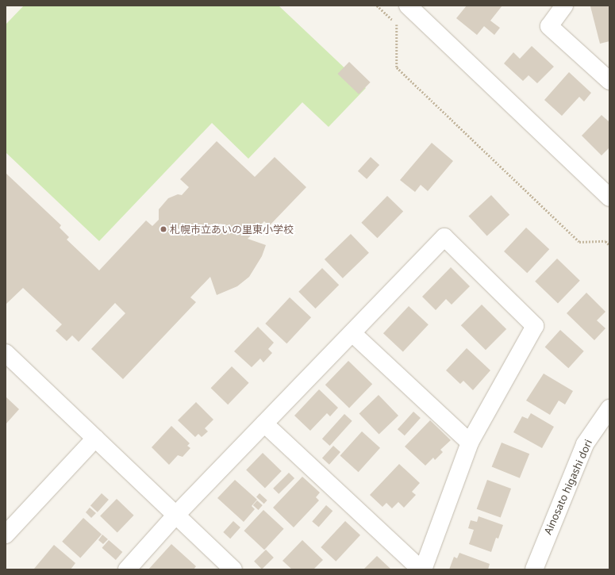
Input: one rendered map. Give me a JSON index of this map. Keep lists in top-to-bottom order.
{
  "streets": {
    "street": ["Ainosato higashi dori"]
  },
  "places": ["札幌市立あいの里東小学校"]
}
